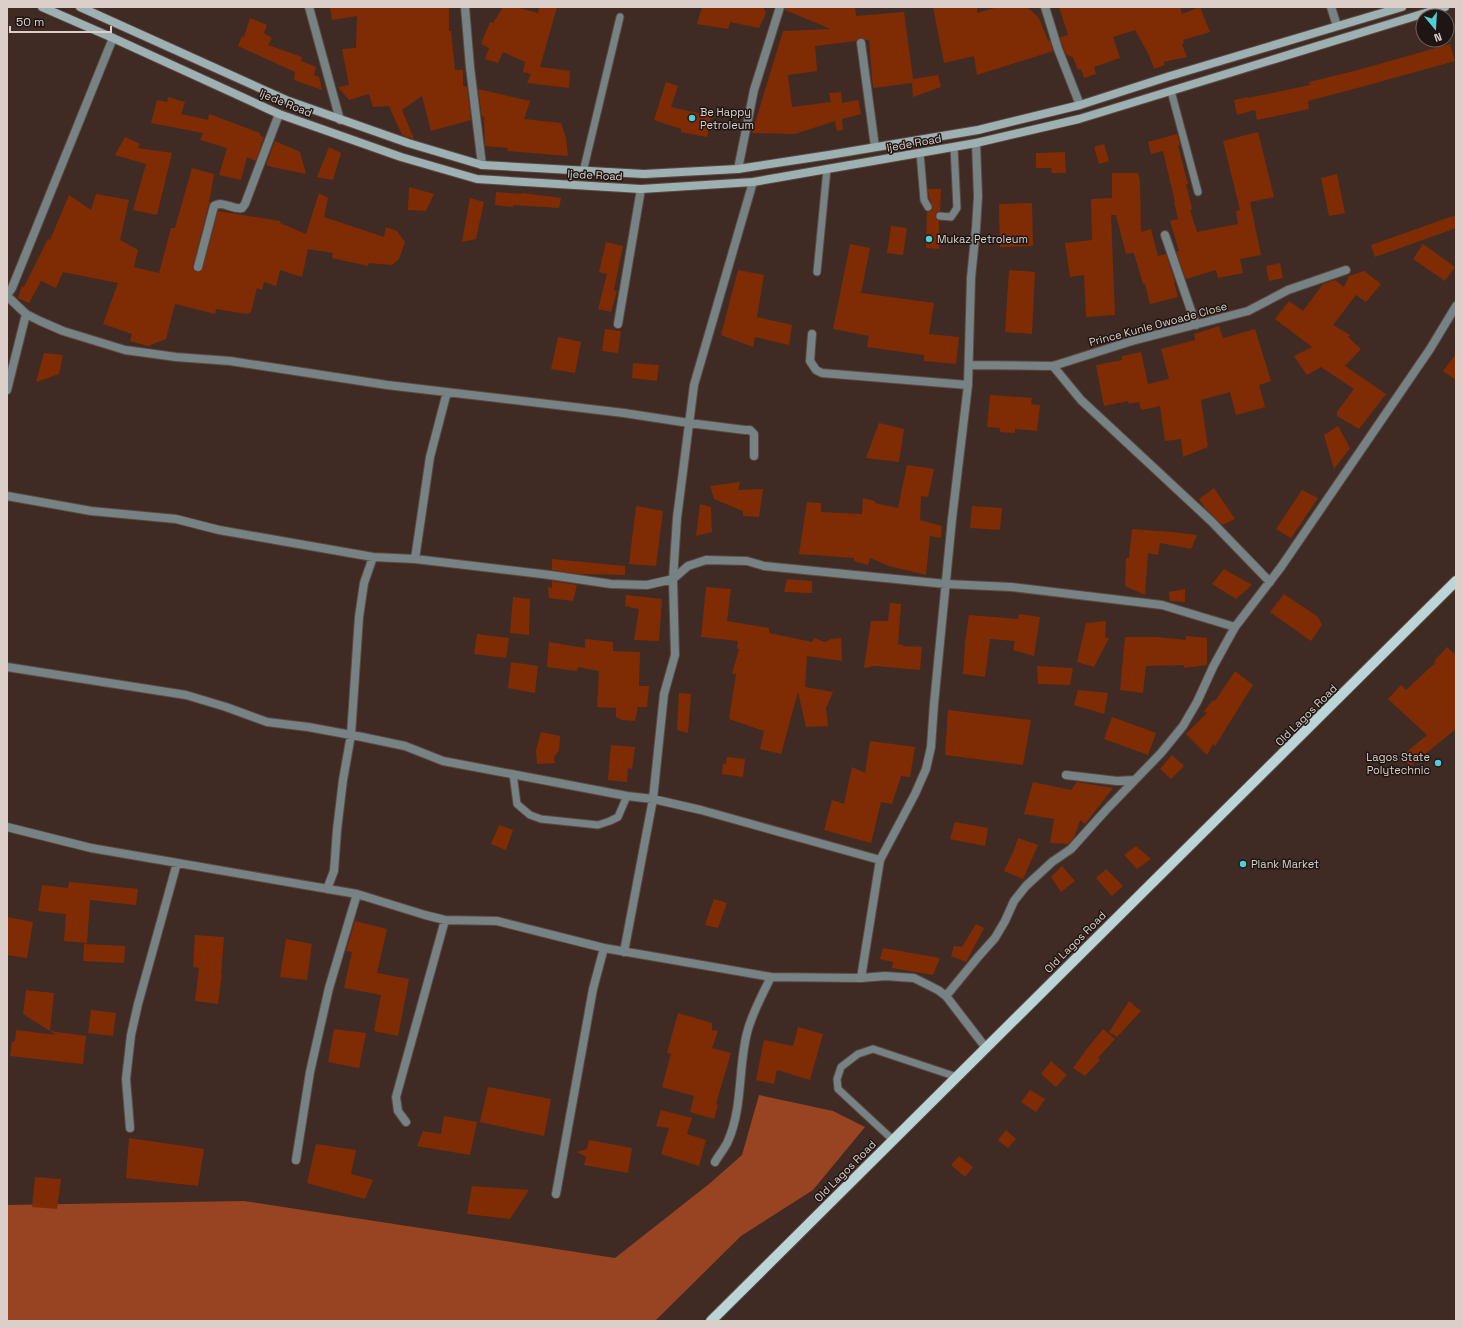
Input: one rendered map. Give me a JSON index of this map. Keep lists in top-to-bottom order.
{
  "streets": {
    "main road": ["Ijede Road", "Old Lagos Road"],
    "street": ["Prince Kunle Owoade Close"]
  },
  "places": [
    "Be Happy Petroleum",
    "Mukaz Petroleum",
    "Lagos State Polytechnic",
    "Plank Market"
  ],
  "scale_bar": "50 m",
  "north": "bottom"
}
